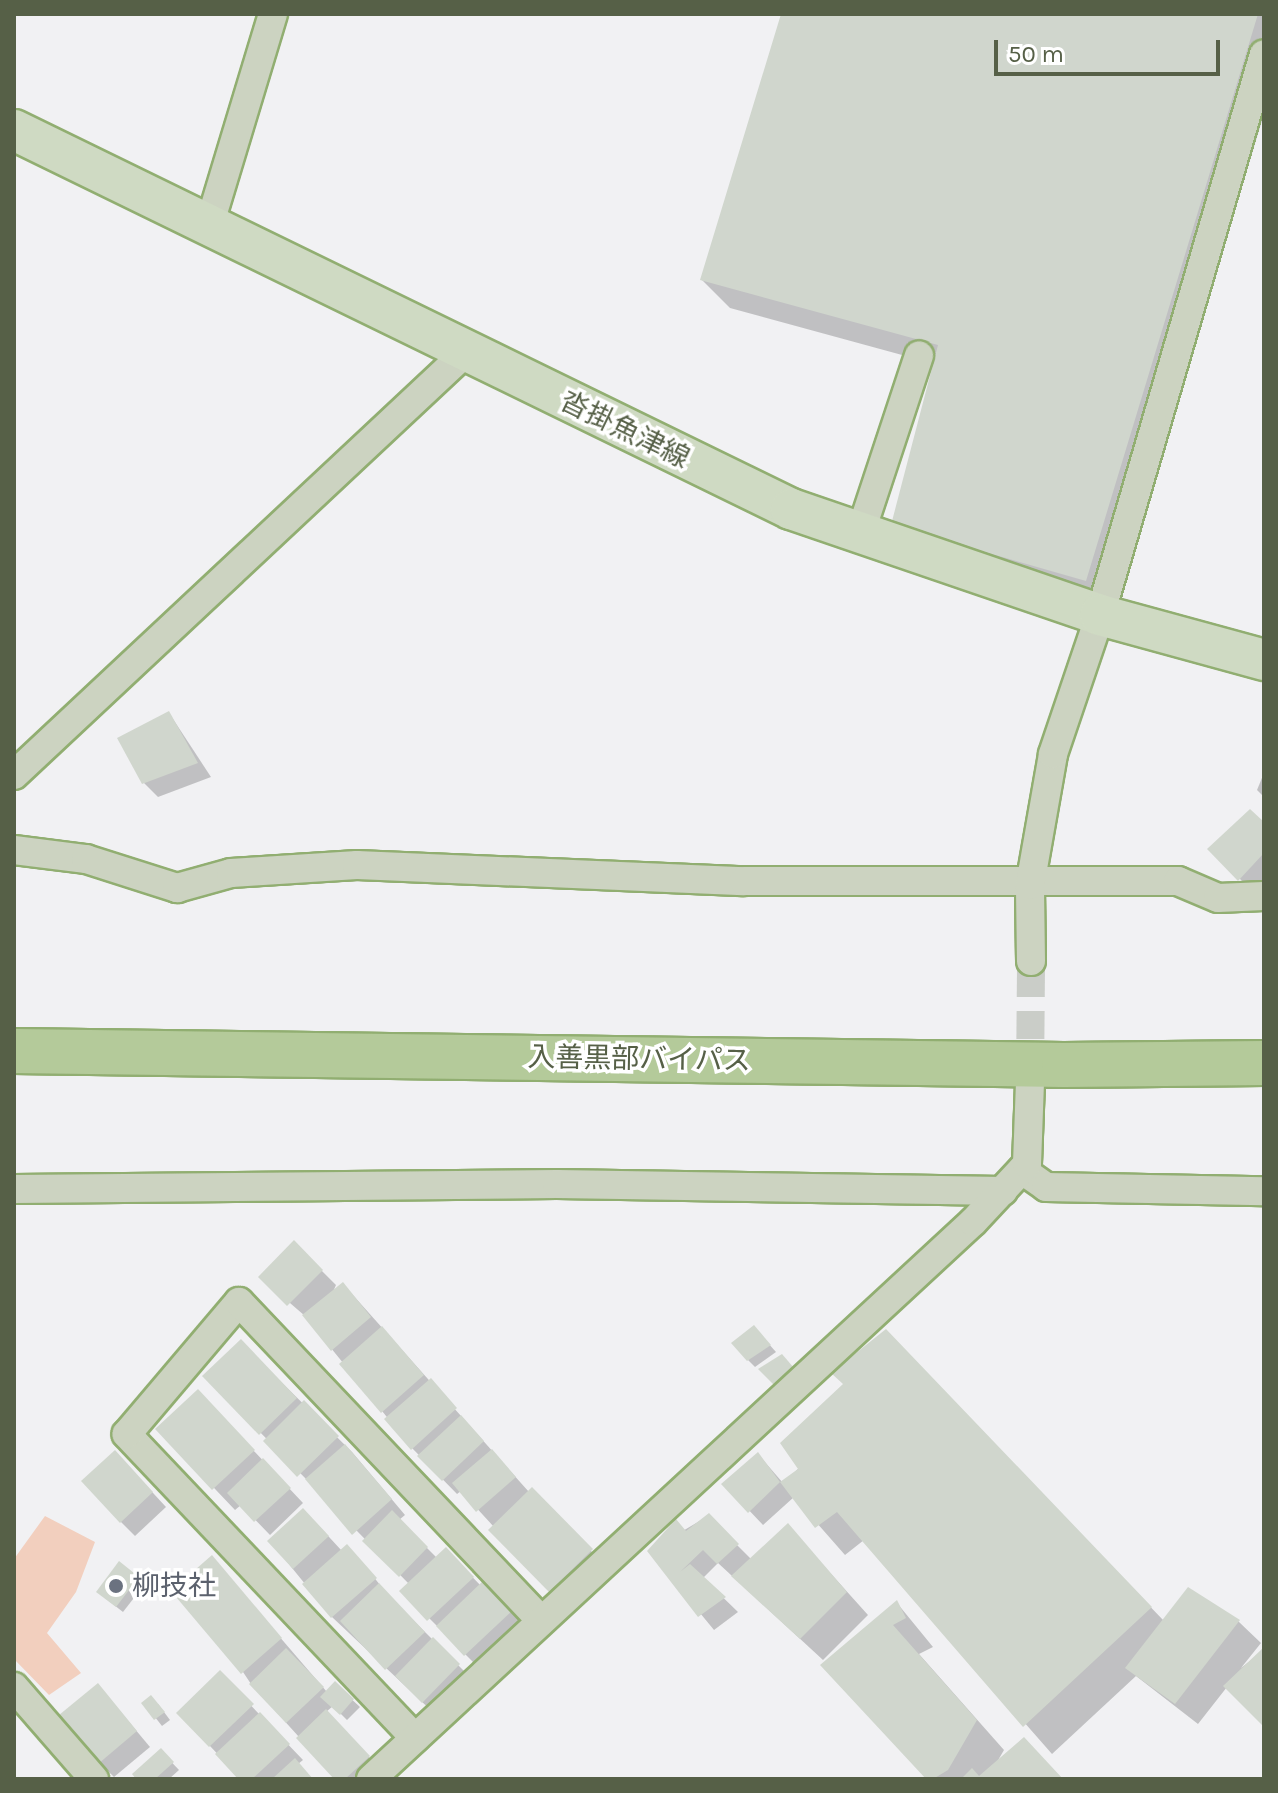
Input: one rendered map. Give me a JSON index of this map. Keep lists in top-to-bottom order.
{
  "streets": {
    "highway": ["入善黒部バイパス"],
    "main road": ["沓掛魚津線"]
  },
  "places": ["柳技社"],
  "scale_bar": "50 m"
}
